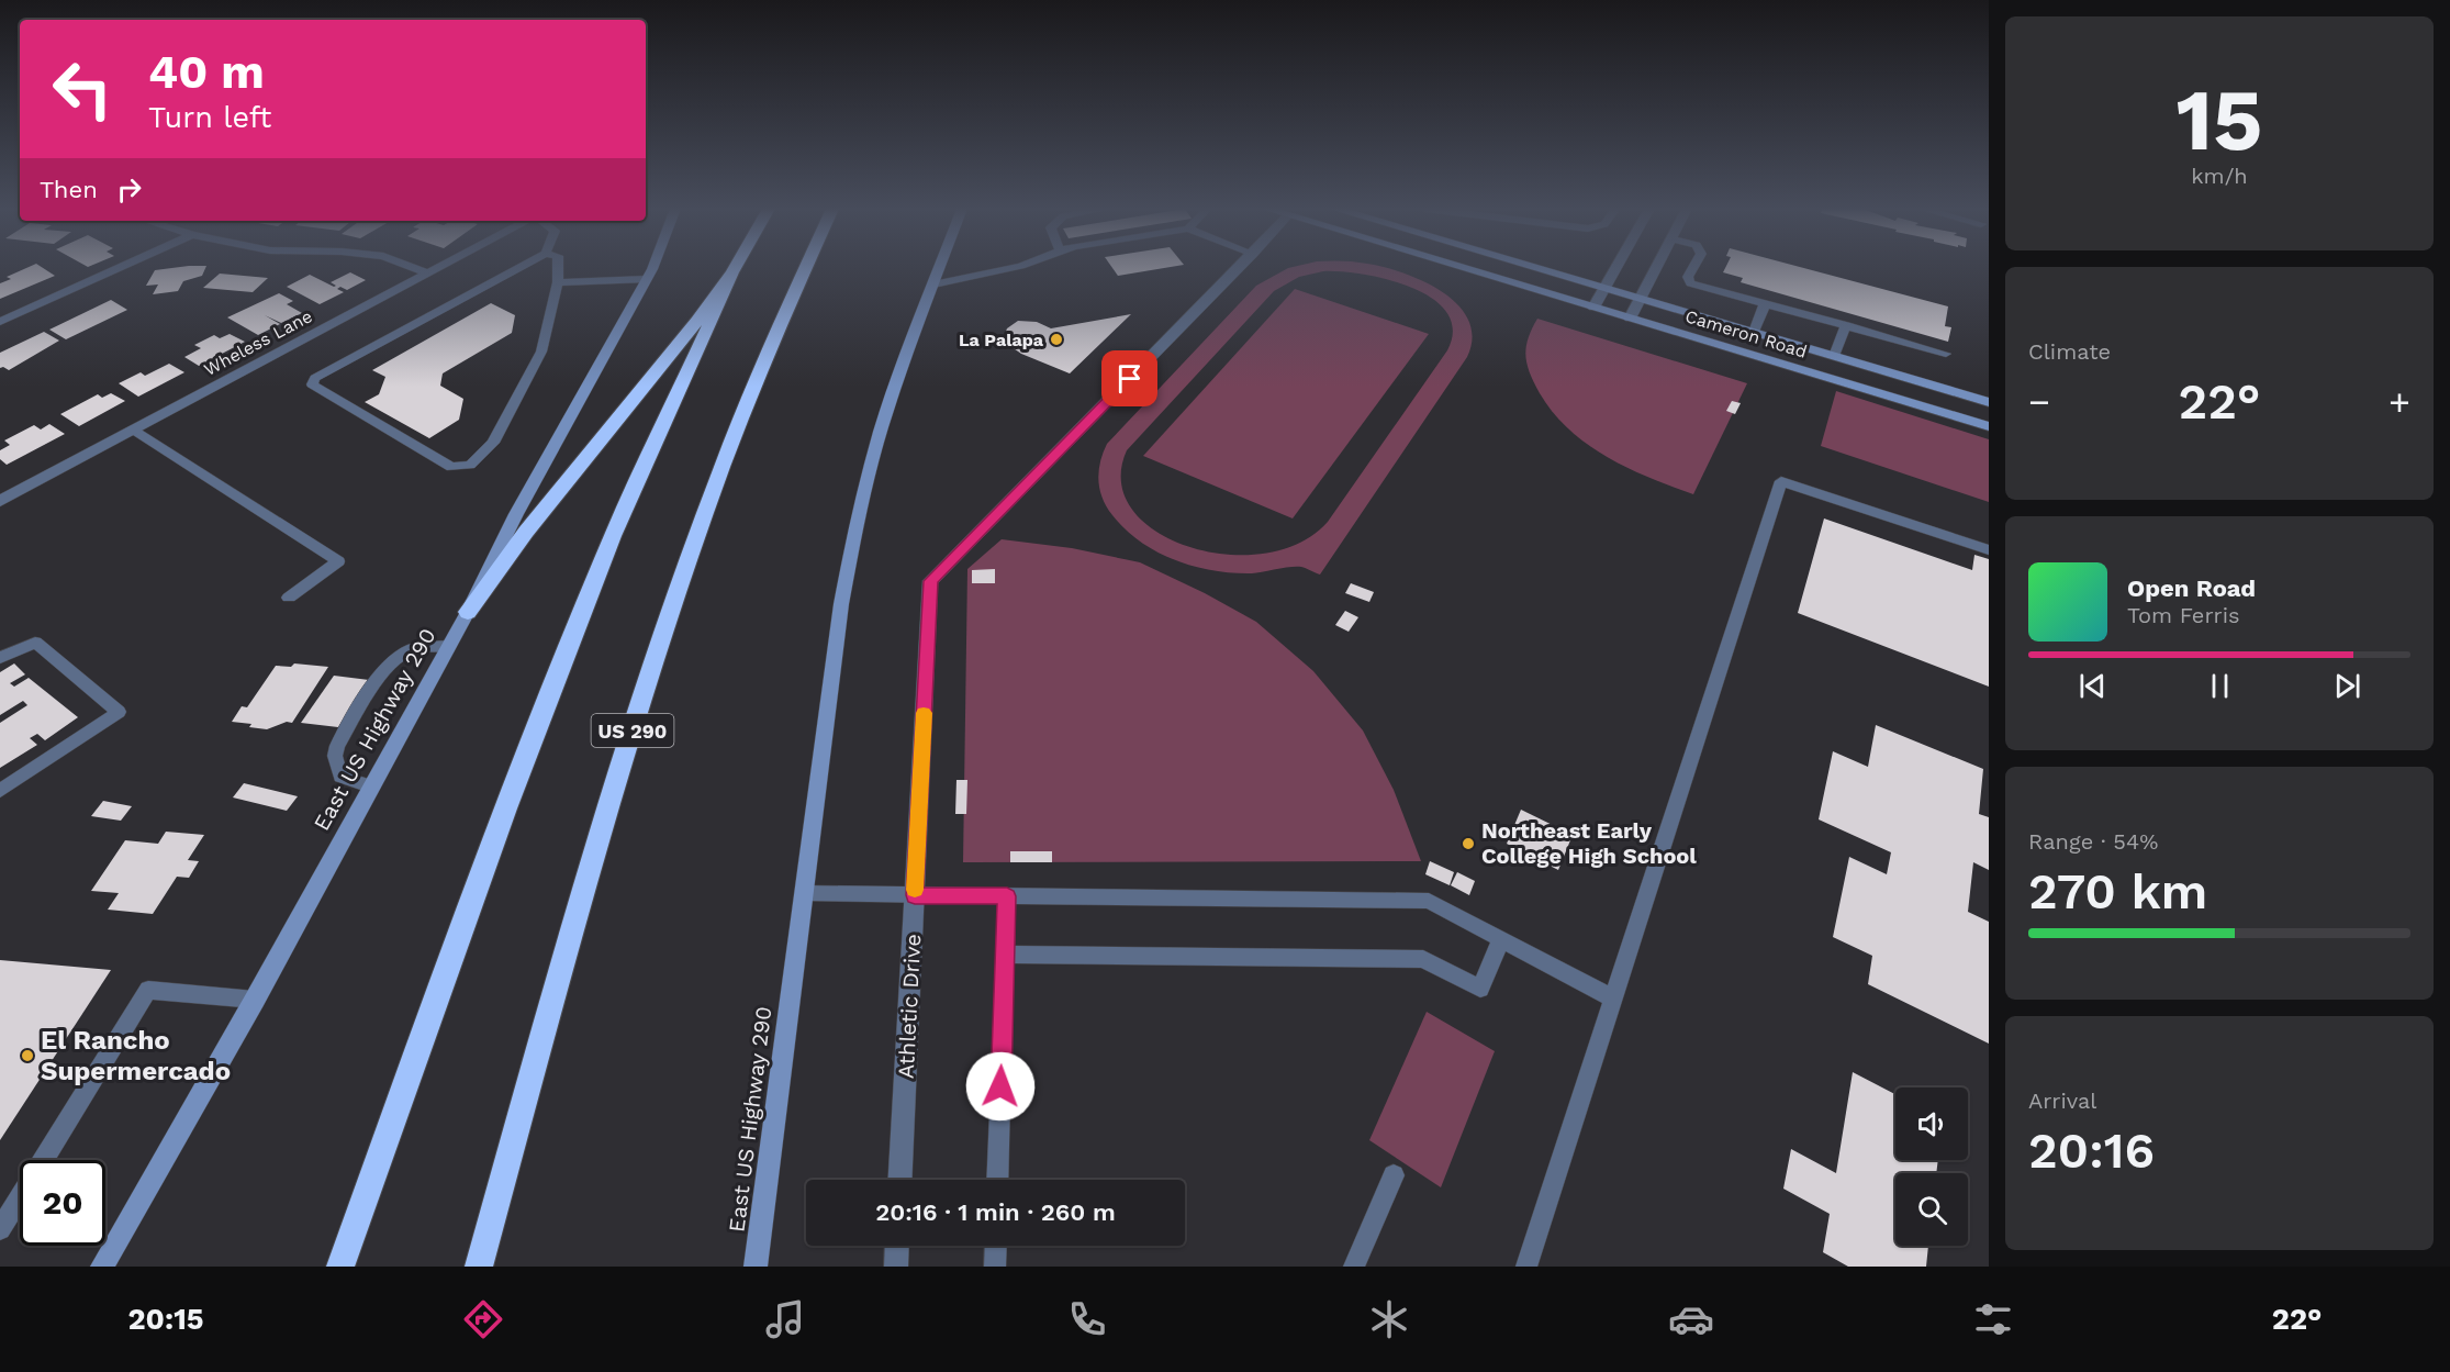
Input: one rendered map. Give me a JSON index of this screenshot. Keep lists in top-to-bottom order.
{
  "streets": {
    "highway": ["US 290"],
    "main road": ["Cameron Road", "East US Highway 290"],
    "street": ["Wheless Lane", "Athletic Drive"]
  },
  "places": ["La Palapa", "Northeast Early College High School", "El Rancho Supermercado"],
  "page": {
    "tile": [
      ["15", "km/h"],
      "Climate",
      ["Range · 54%", "270 km"],
      ["Arrival", "20:16"]
    ],
    "turn": ["40 m", "Turn left"],
    "then": "Then",
    "heat": ["−", "22°", "+"],
    "song": ["Open Road", "Tom Ferris"],
    "limit": "20",
    "trip": "20:16 · 1 min · 260 m",
    "tabs": ["20:15", "22°"]
  }
}
